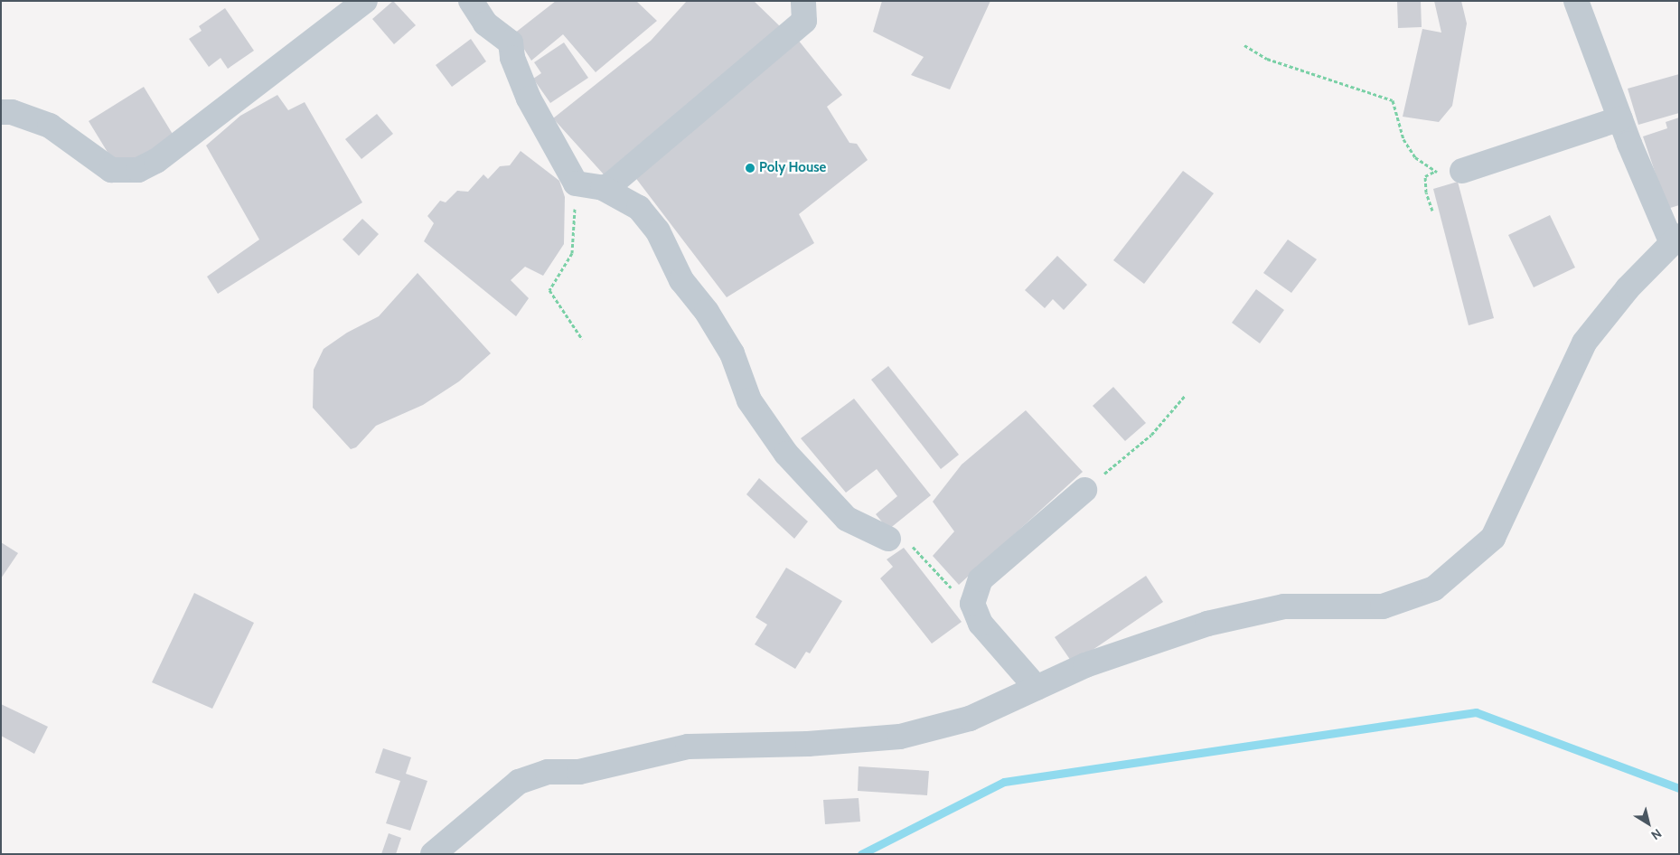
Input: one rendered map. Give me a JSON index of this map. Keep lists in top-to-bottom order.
{
  "places": ["Poly House"],
  "north": "bottom right"
}
